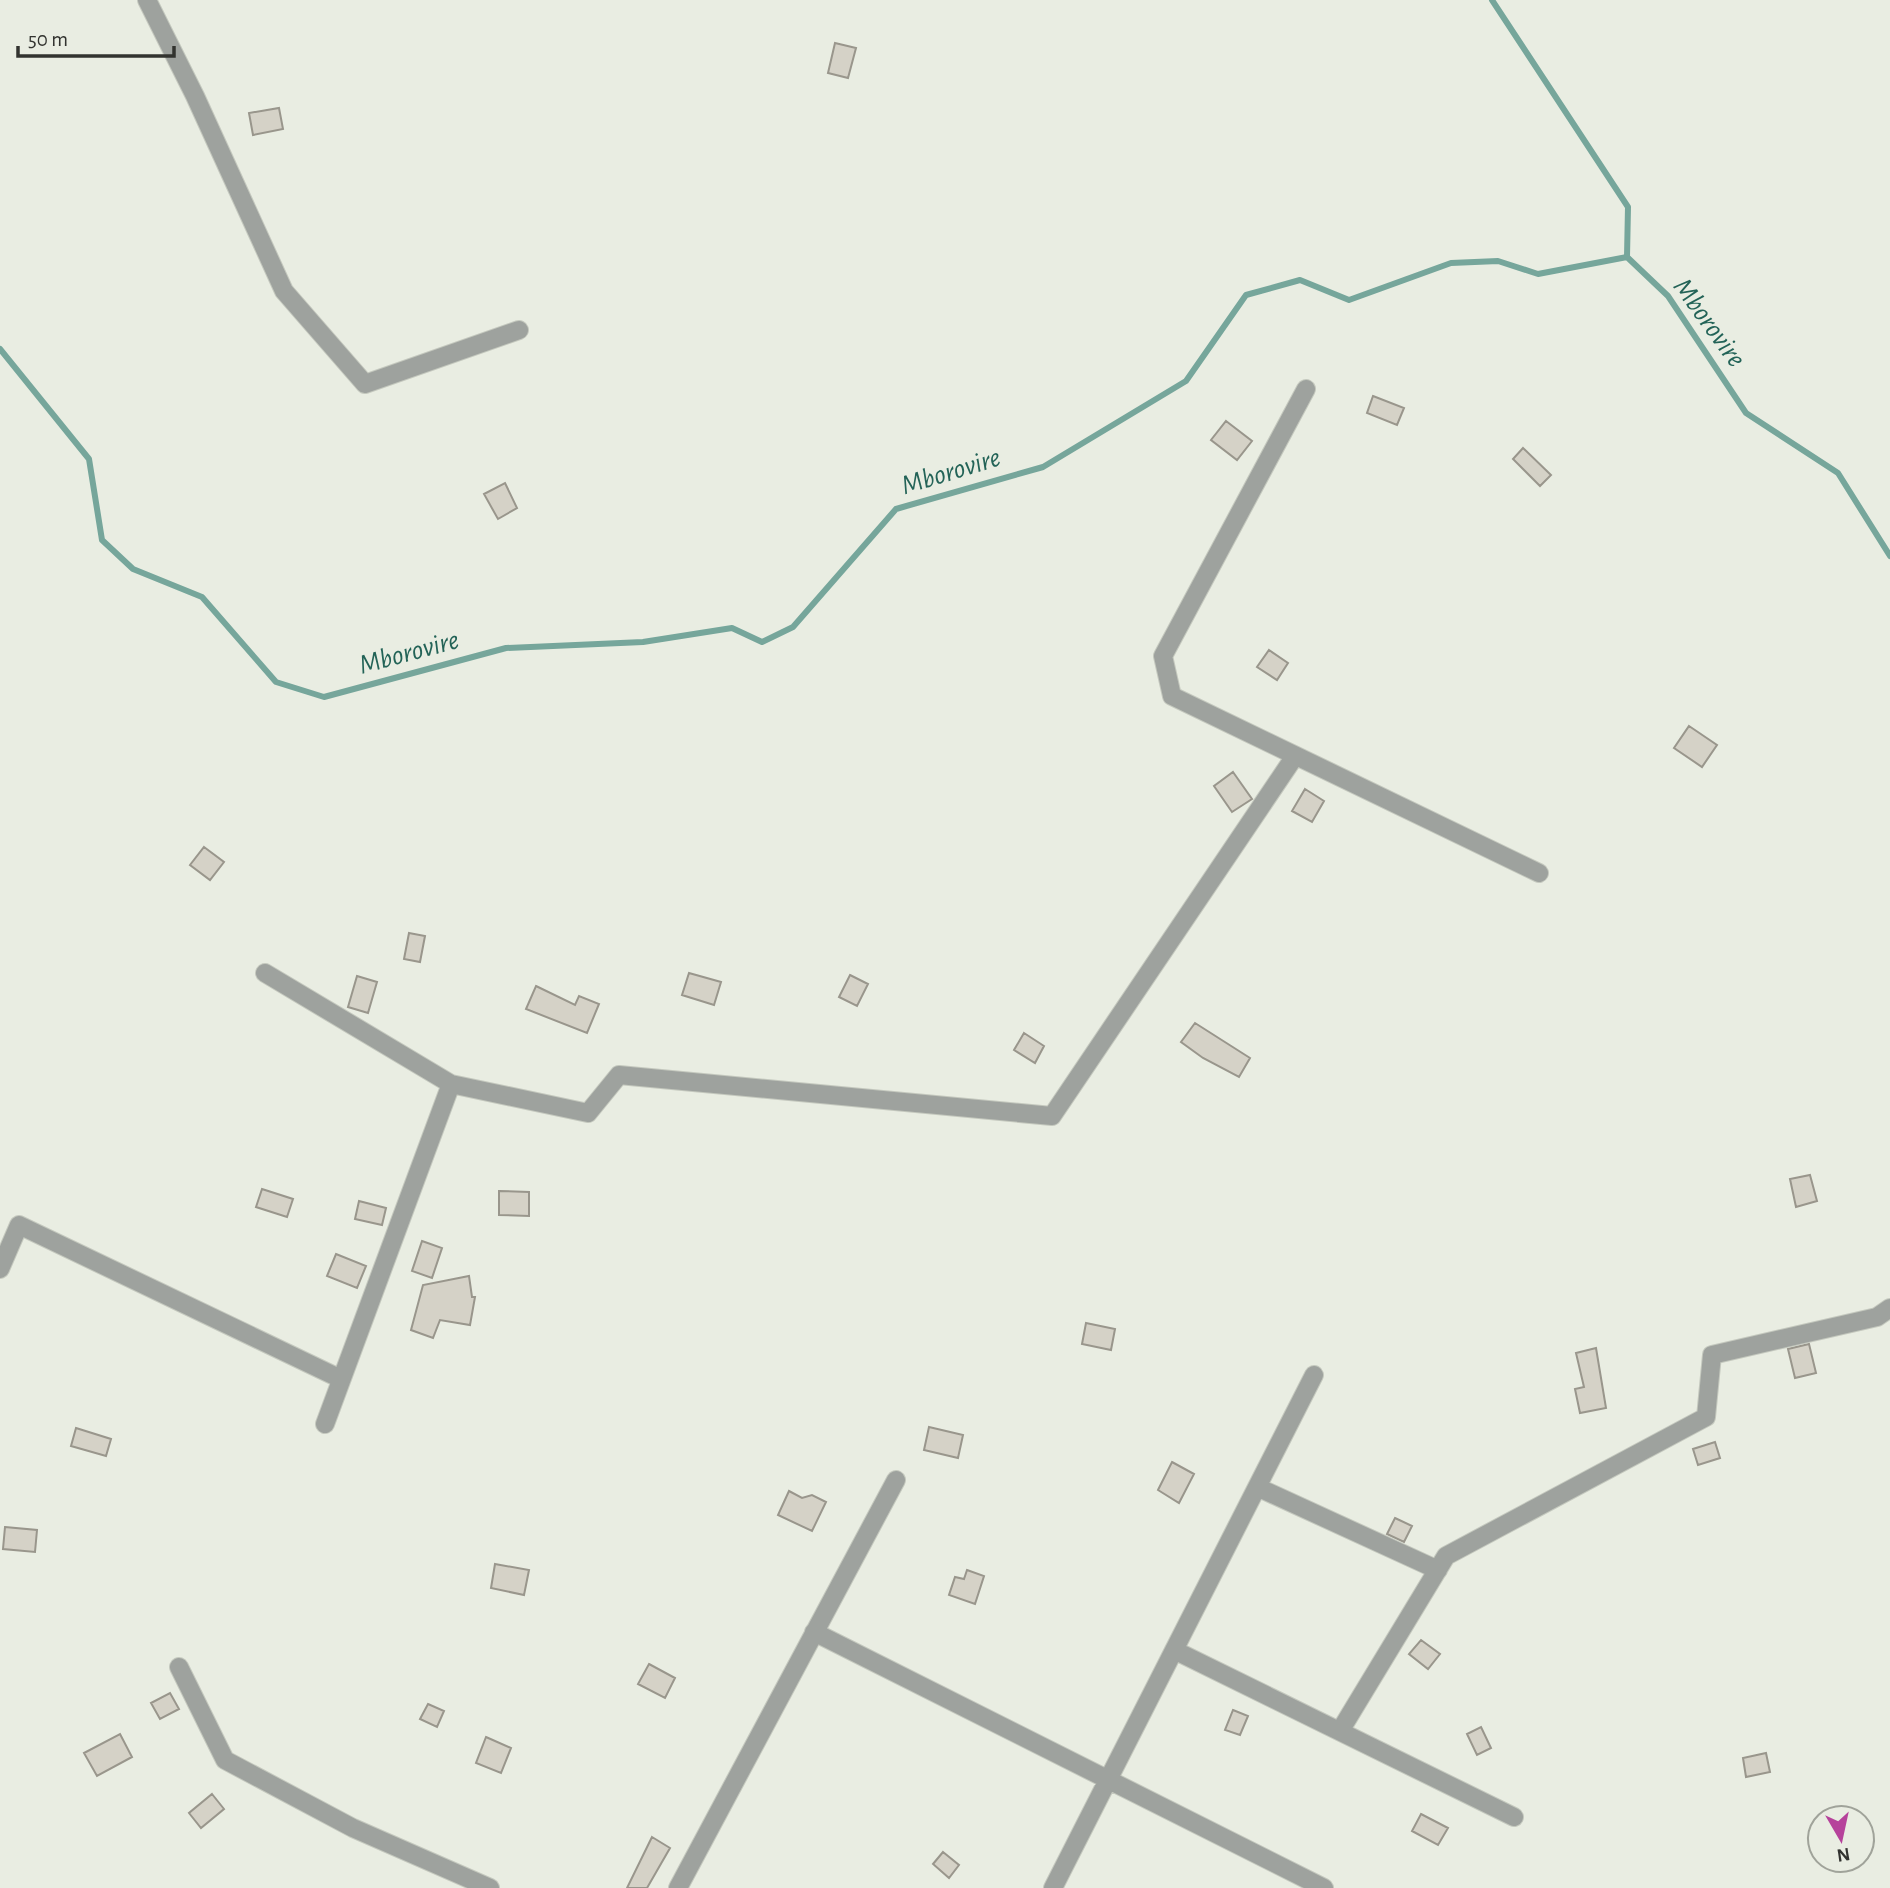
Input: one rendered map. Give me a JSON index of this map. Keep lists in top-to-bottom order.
{
  "water": ["Mborovire"],
  "scale_bar": "50 m",
  "north": "bottom"
}
